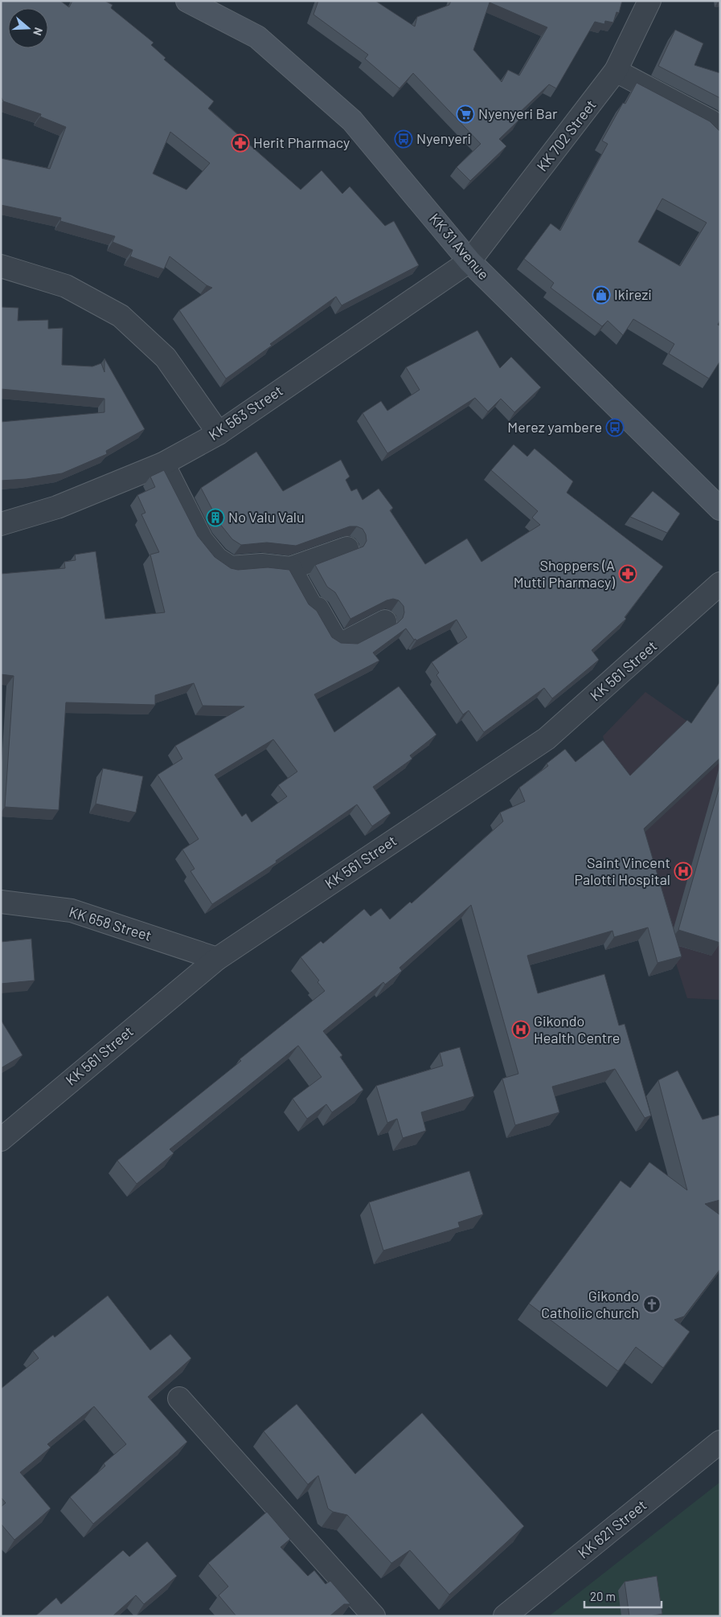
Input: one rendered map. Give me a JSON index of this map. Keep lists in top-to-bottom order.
{
  "streets": {
    "main road": ["KK 31 Avenue"],
    "street": [
      "KK 702 Street",
      "KK 563 Street",
      "KK 561 Street",
      "KK 658 Street",
      "KK 621 Street"
    ]
  },
  "crossings": [
    ["KK 702 Street", "KK 31 Avenue"],
    ["KK 702 Street", "KK 563 Street"],
    ["KK 31 Avenue", "KK 563 Street"],
    ["KK 561 Street", "KK 658 Street"]
  ],
  "places": {
    "supermarket": ["Nyenyeri Bar"],
    "bus stop": ["Nyenyeri", "Merez yambere"],
    "pharmacy": ["Herit Pharmacy", "Shoppers (A Mutti Pharmacy)"],
    "shop": ["Ikirezi"],
    "building": ["No Valu Valu"],
    "hospital": ["Saint Vincent Palotti Hospital", "Gikondo Health Centre"],
    "church": ["Gikondo Catholic church"]
  },
  "scale_bar": "20 m",
  "north": "right"
}
